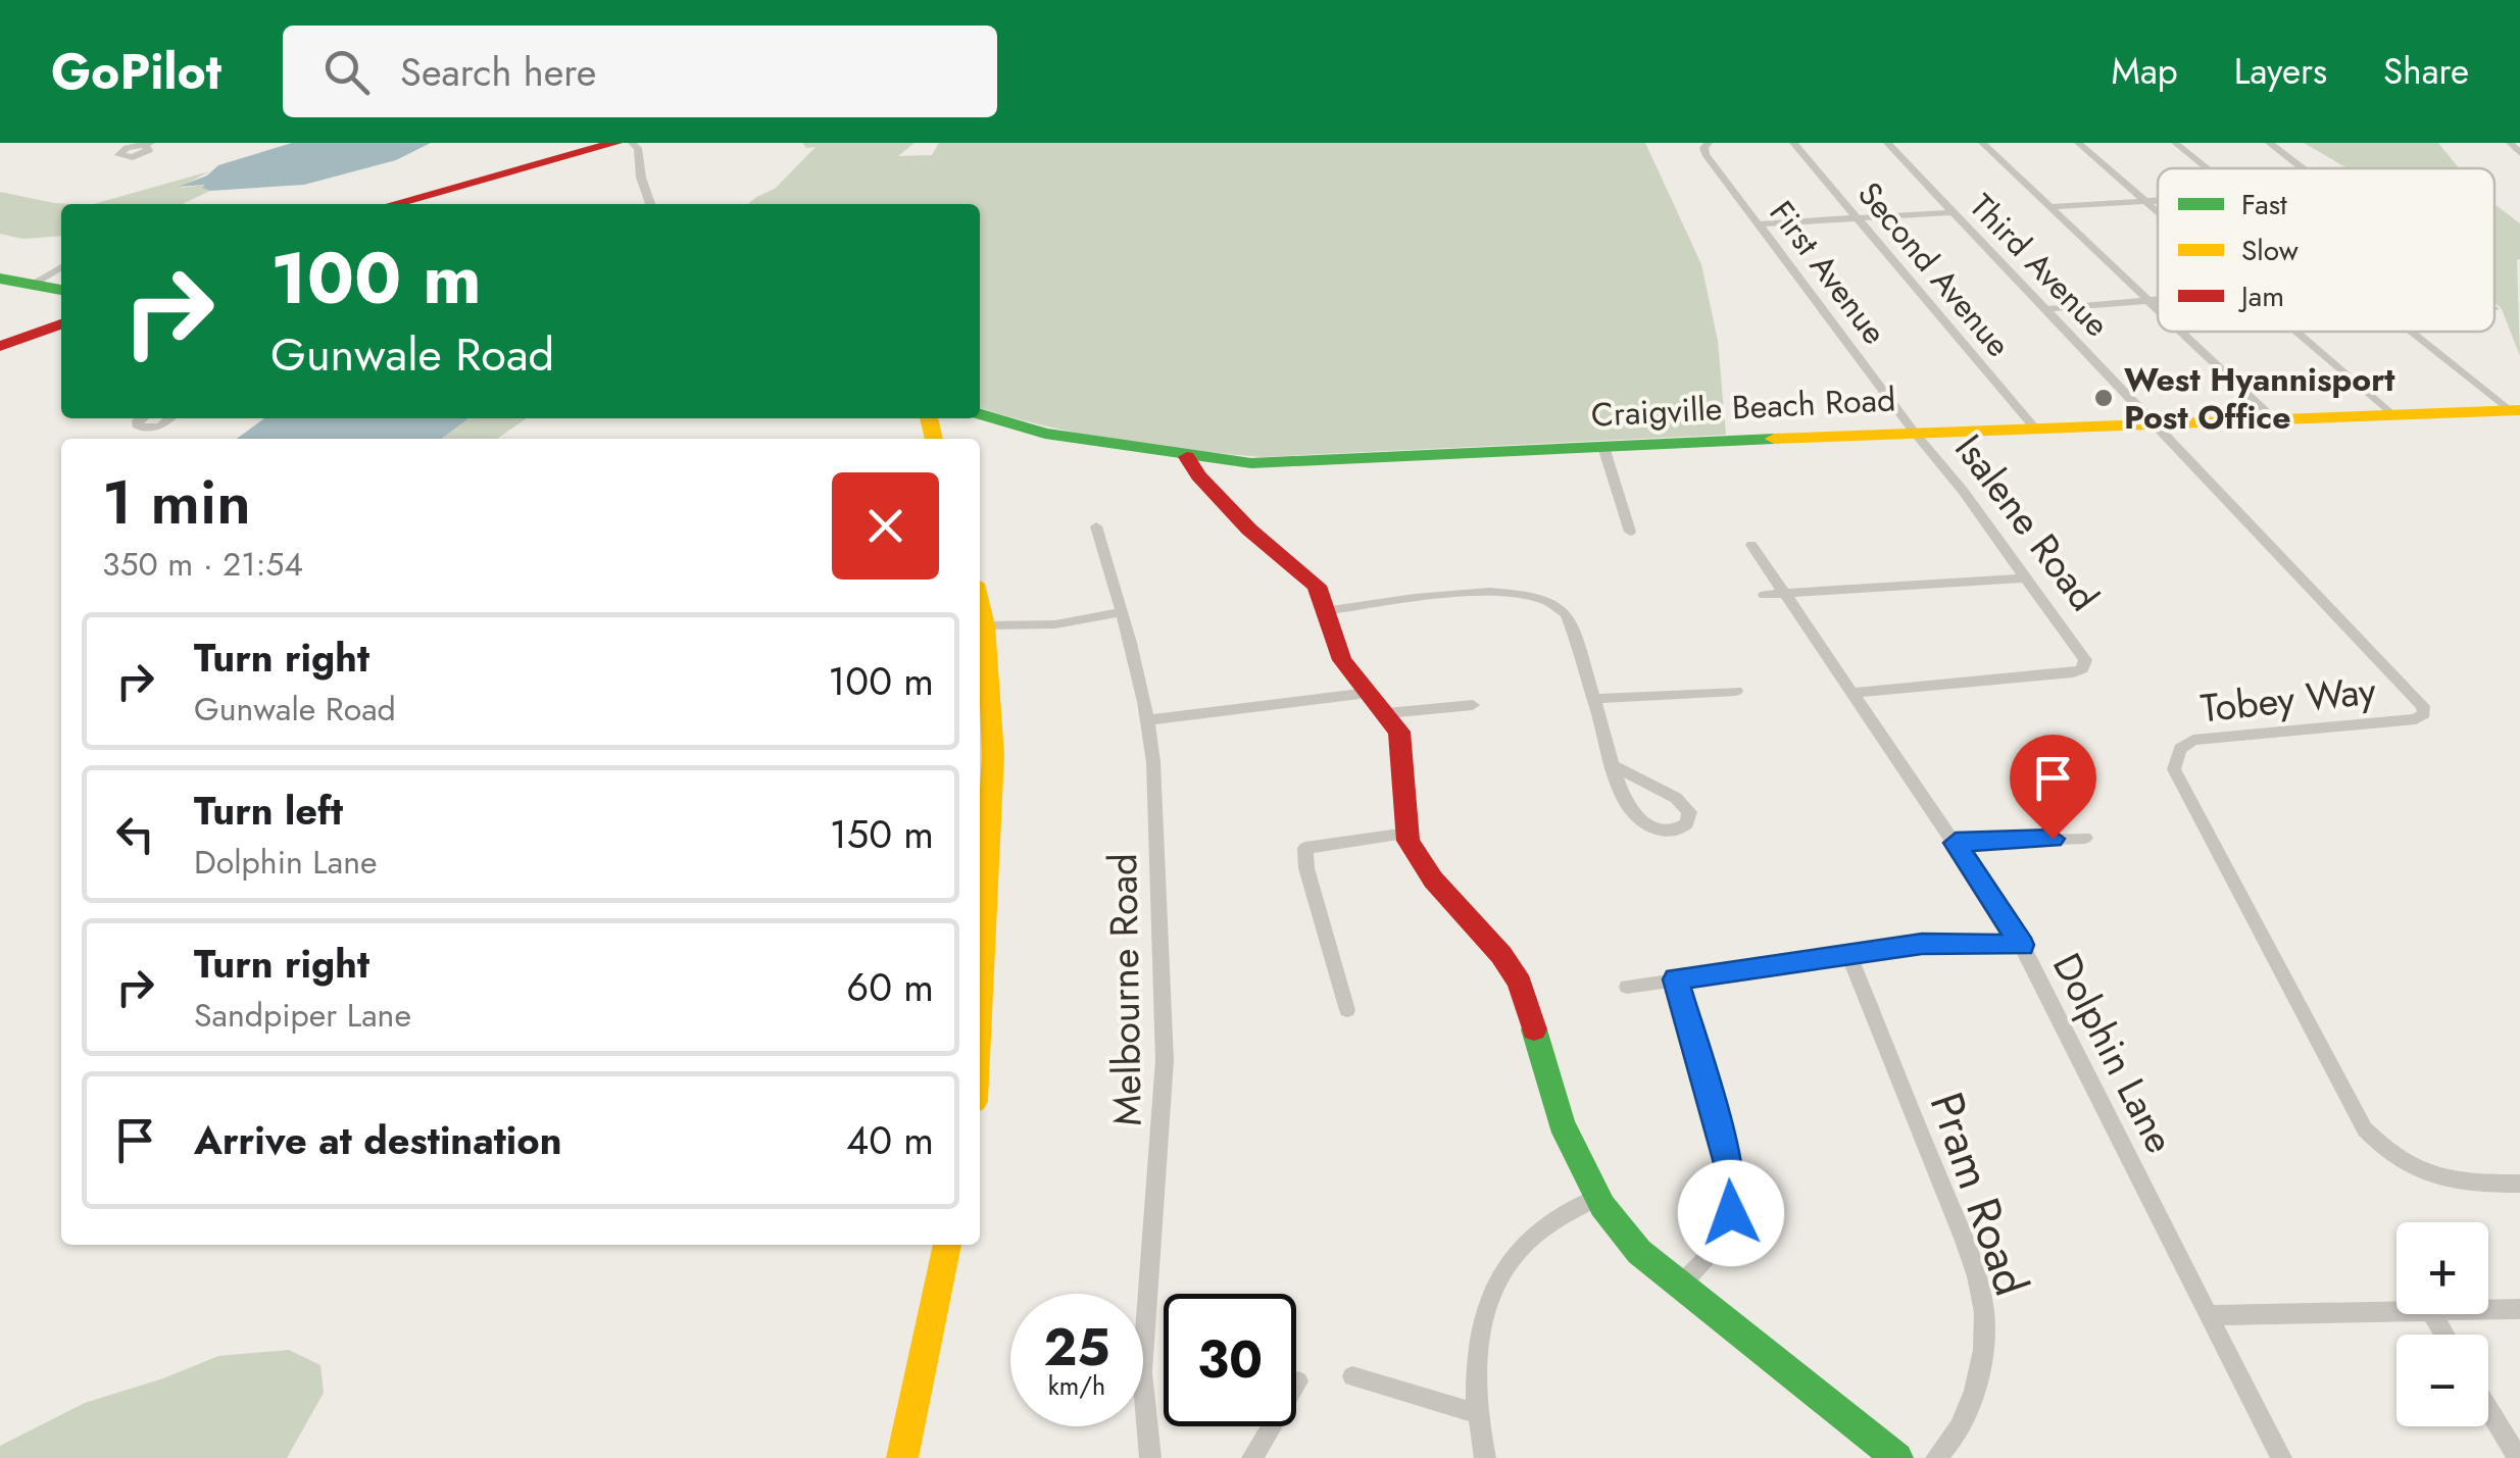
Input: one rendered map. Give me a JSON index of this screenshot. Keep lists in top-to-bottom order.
{
  "streets": {
    "street": [
      "Third Avenue",
      "Second Avenue",
      "First Avenue",
      "Craigville Beach Road",
      "Isalene Road",
      "Tobey Way",
      "Melbourne Road",
      "Dolphin Lane",
      "Pram Road"
    ]
  },
  "crossings": [
    ["Third Avenue", "Craigville Beach Road"],
    ["Third Avenue", "Tobey Way"],
    ["Second Avenue", "Craigville Beach Road"],
    ["First Avenue", "Craigville Beach Road"],
    ["First Avenue", "Isalene Road"],
    ["Craigville Beach Road", "Isalene Road"],
    ["Craigville Beach Road", "Tobey Way"],
    ["Isalene Road", "Dolphin Lane"]
  ],
  "places": ["West Hyannisport Post Office"],
  "legend": ["Fast", "Slow", "Jam"],
  "page": {
    "header": "GoPilot",
    "search": "Search here",
    "nav": ["Map", "Layers", "Share"],
    "turn": ["100 m", "Gunwale Road"],
    "heading": ["1 min", "350 m · 21:54"],
    "list": [
      {
        "name": "Turn right",
        "note": "Gunwale Road",
        "value": "100 m"
      },
      {
        "name": "Turn left",
        "note": "Dolphin Lane",
        "value": "150 m"
      },
      {
        "name": "Turn right",
        "note": "Sandpiper Lane",
        "value": "60 m"
      },
      {
        "name": "Arrive at destination",
        "value": "40 m"
      }
    ],
    "map_buttons": ["+", "−"],
    "speed": "25 km/h",
    "limit": "30"
  }
}
